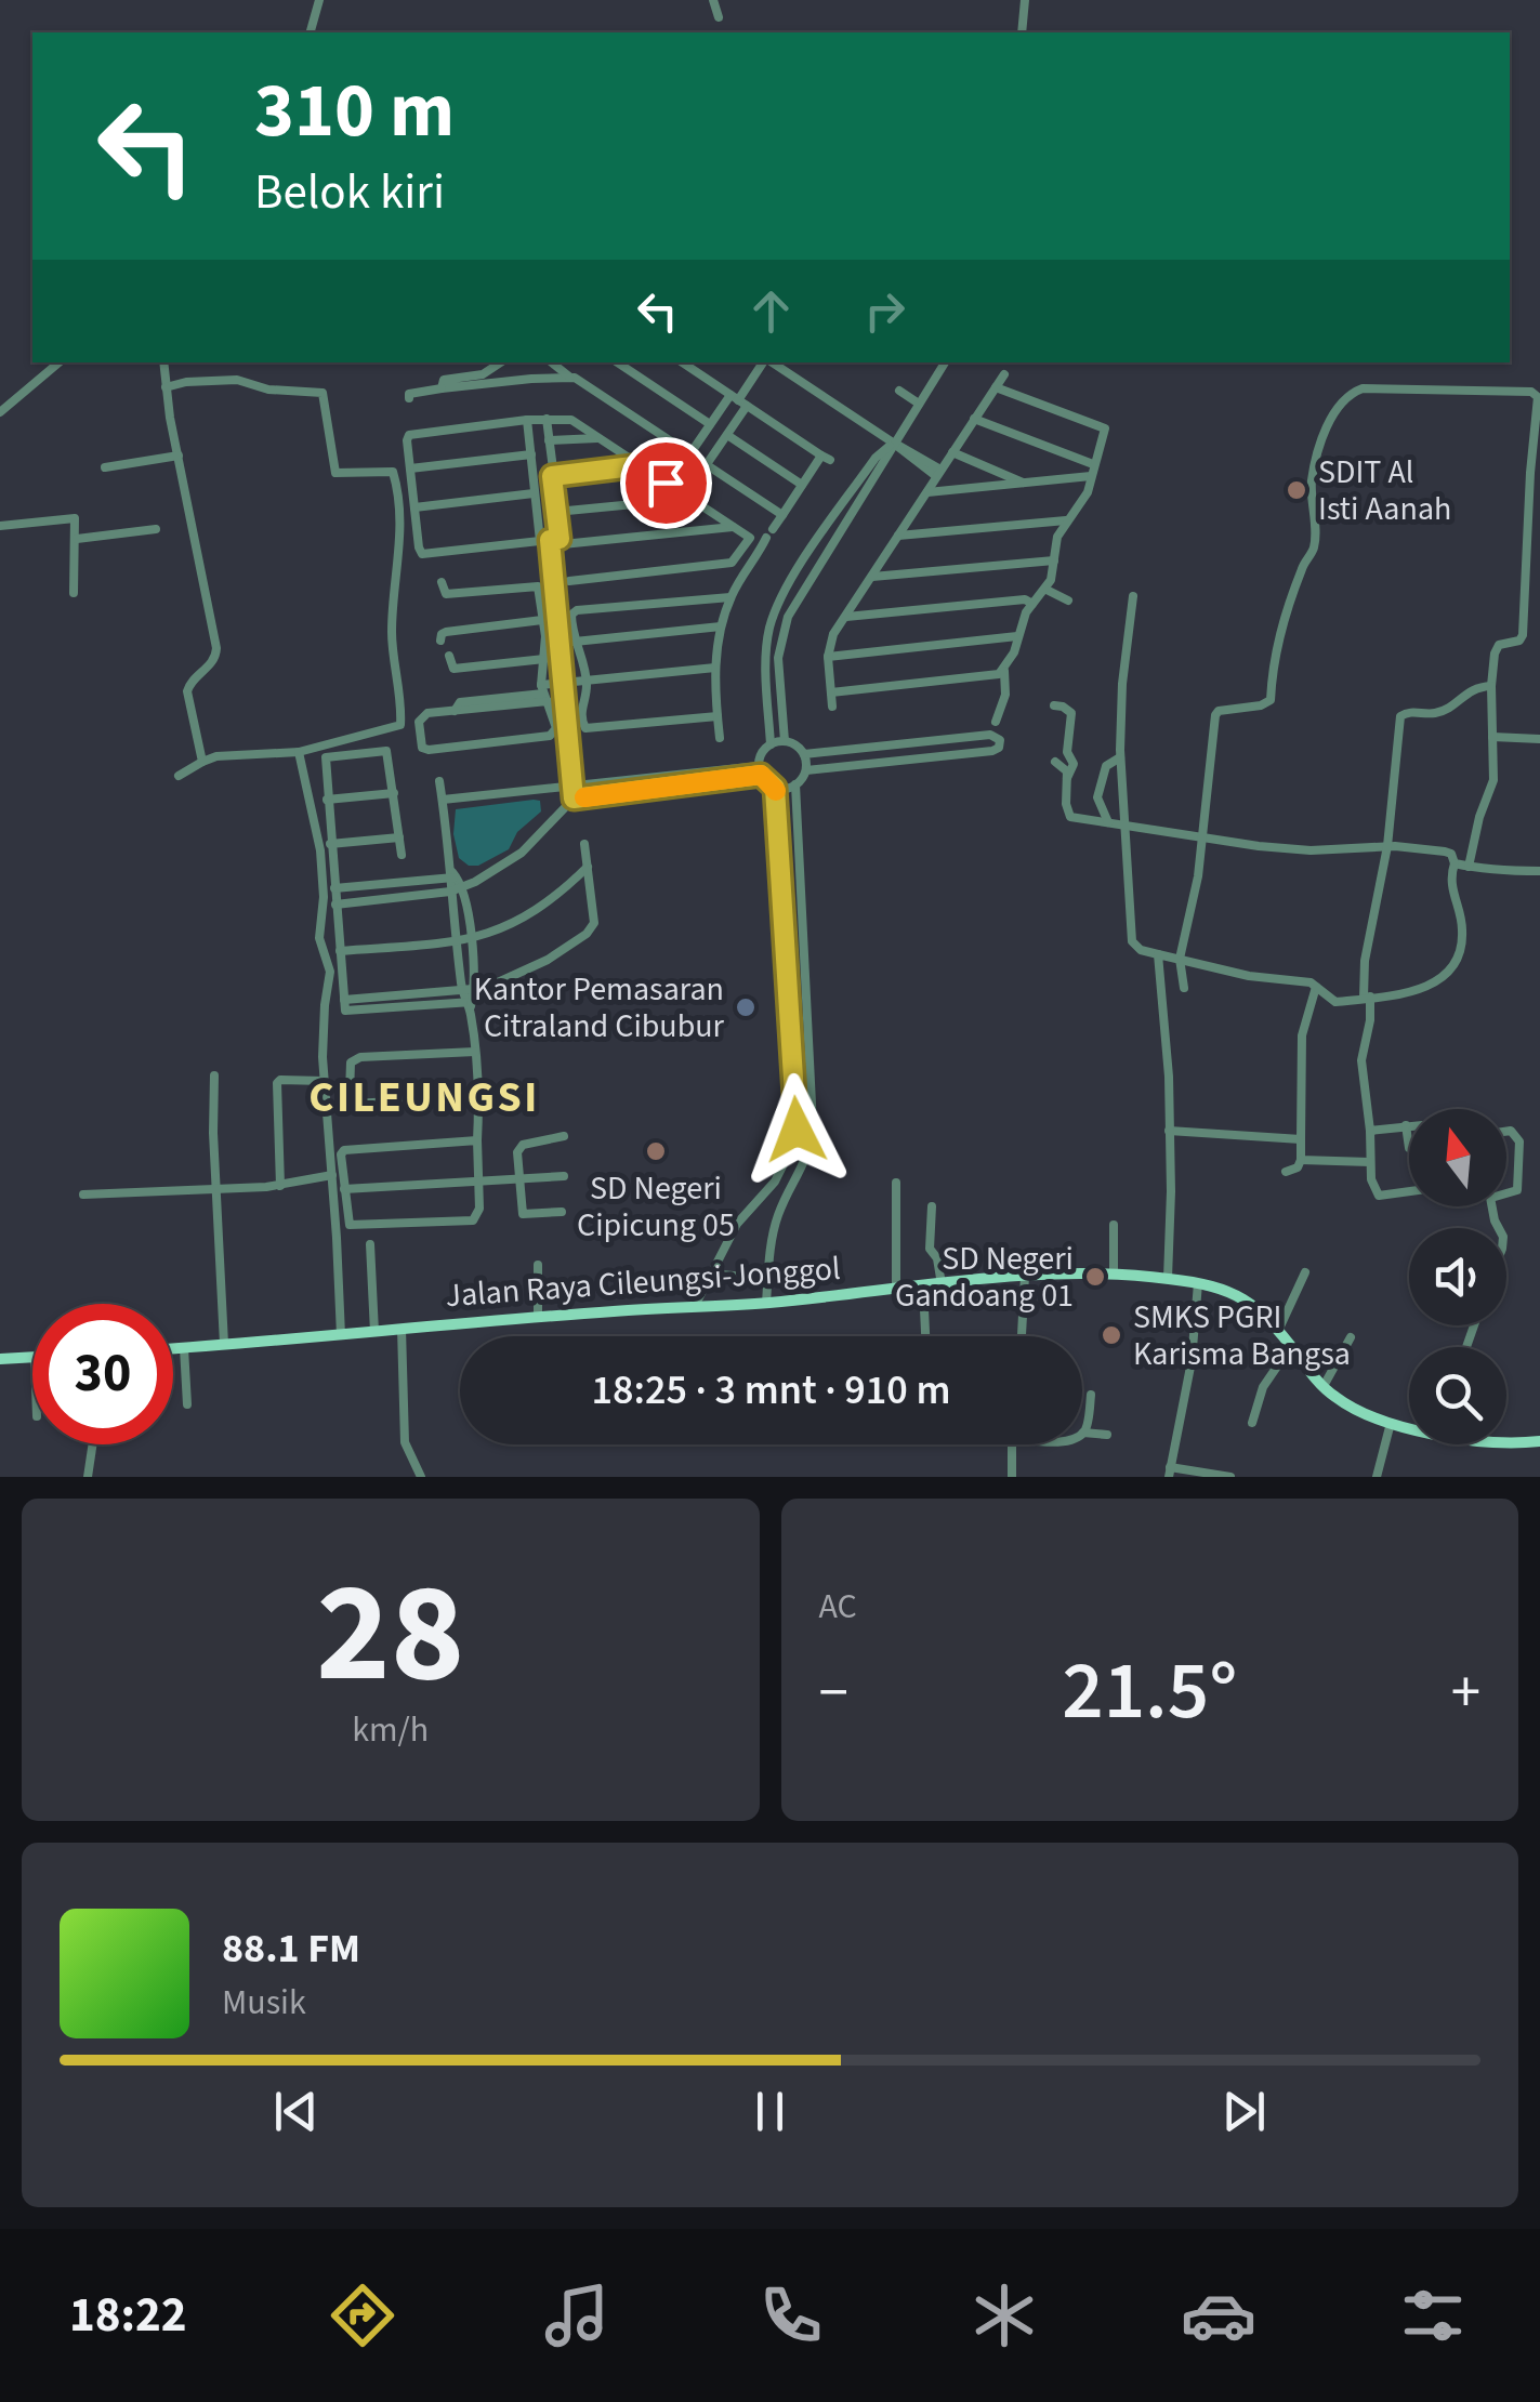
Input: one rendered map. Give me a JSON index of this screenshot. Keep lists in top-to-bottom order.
{
  "streets": {
    "main road": ["Jalan Raya Cileungsi-Jonggol"]
  },
  "districts": ["CILEUNGSI"],
  "places": [
    "SDIT Al Isti Aanah",
    "Kantor Pemasaran Citraland Cibubur",
    "SD Negeri Cipicung 05",
    "SD Negeri Gandoang 01",
    "SMKS PGRI Karisma Bangsa"
  ],
  "north": "top",
  "page": {
    "turn": ["310 m", "Belok kiri"],
    "limit": "30",
    "trip": "18:25 · 3 mnt · 910 m",
    "tile": [
      ["28", "km/h"],
      "AC"
    ],
    "heat": ["−", "21.5°", "+"],
    "song": ["88.1 FM", "Musik"],
    "tabs": "18:22"
  }
}
